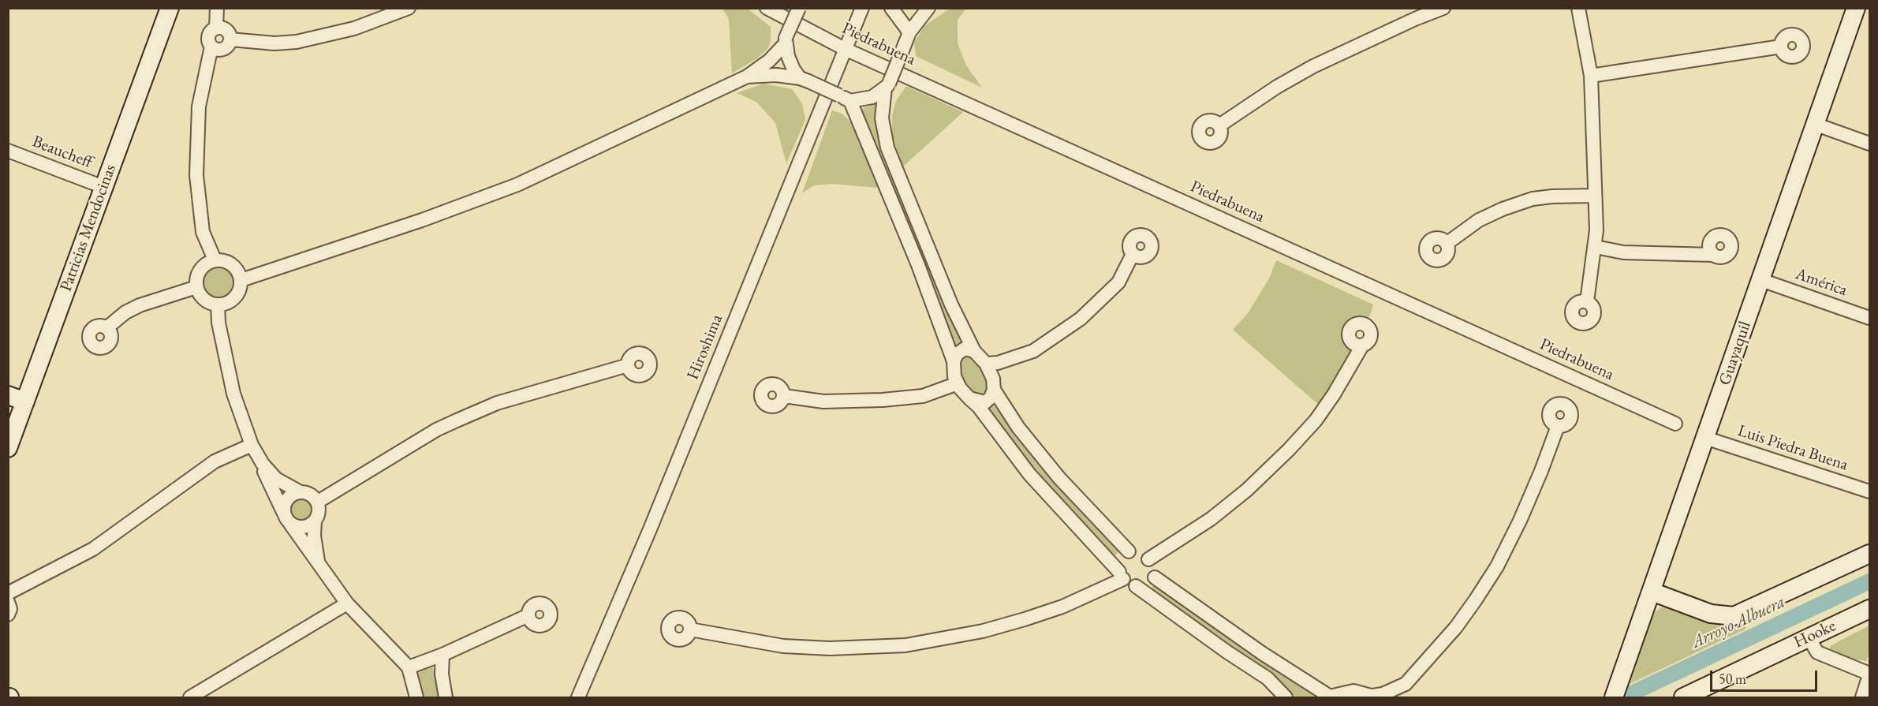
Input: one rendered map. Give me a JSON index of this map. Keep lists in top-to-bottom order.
{
  "streets": {
    "street": [
      "Piedrabuena",
      "Beaucheff",
      "Patricias Mendocinas",
      "América",
      "Hiroshima",
      "Guayaquil",
      "Luis Piedra Buena",
      "Hooke"
    ]
  },
  "crossings": [
    ["Piedrabuena", "Hiroshima"],
    ["Beaucheff", "Patricias Mendocinas"],
    ["América", "Guayaquil"],
    ["Guayaquil", "Luis Piedra Buena"]
  ],
  "water": ["Arroyo Albuera"],
  "scale_bar": "50 m"
}
